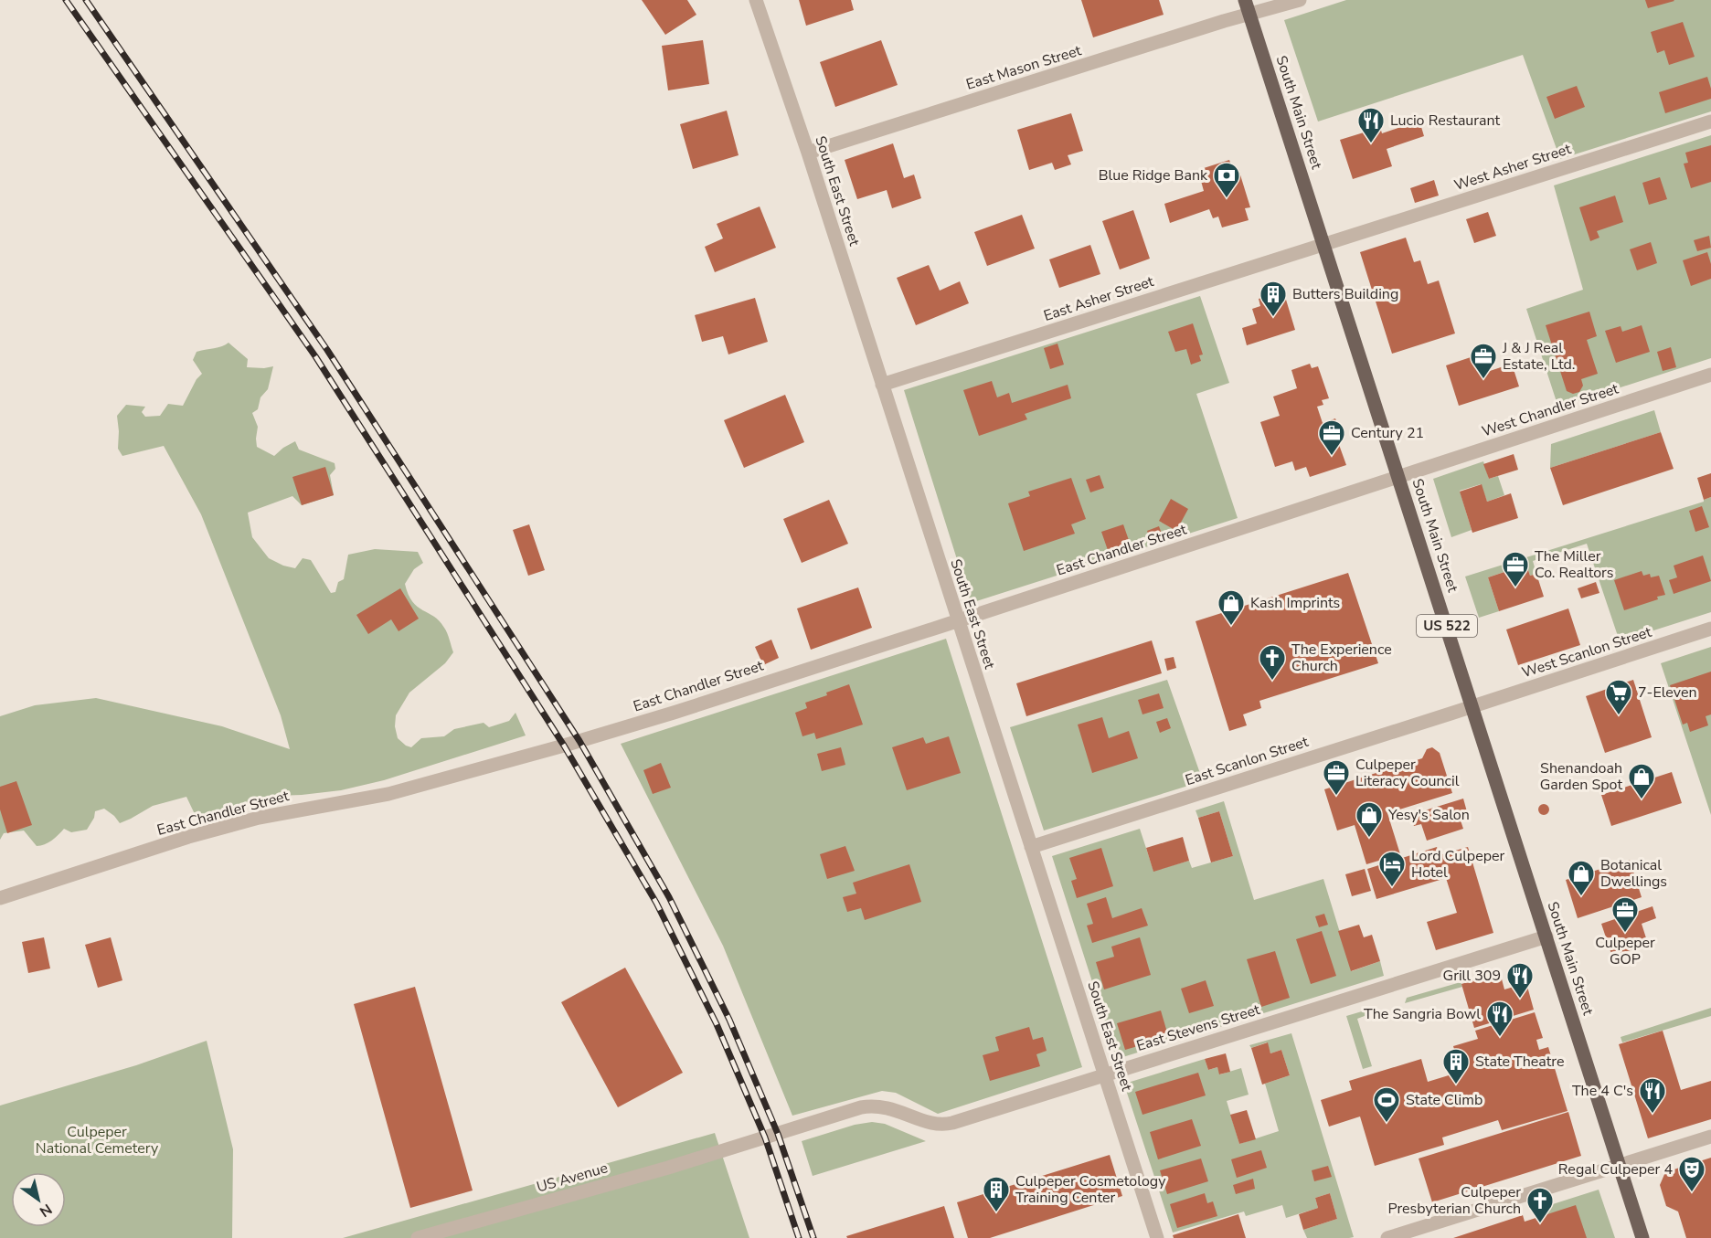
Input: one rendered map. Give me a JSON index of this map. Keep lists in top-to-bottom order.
{
  "streets": {
    "main road": ["South Main Street", "US 522"],
    "street": [
      "East Mason Street",
      "West Asher Street",
      "South East Street",
      "East Asher Street",
      "West Chandler Street",
      "East Chandler Street",
      "West Scanlon Street",
      "East Scanlon Street",
      "East Stevens Street",
      "US Avenue"
    ]
  },
  "crossings": [
    ["East Mason Street", "South Main Street"],
    ["East Mason Street", "South East Street"],
    ["South Main Street", "West Asher Street"],
    ["South Main Street", "East Asher Street"],
    ["South Main Street", "West Chandler Street"],
    ["South Main Street", "East Chandler Street"],
    ["South Main Street", "West Scanlon Street"],
    ["South Main Street", "East Scanlon Street"],
    ["South Main Street", "East Stevens Street"],
    ["West Asher Street", "East Asher Street"],
    ["South East Street", "East Asher Street"],
    ["South East Street", "East Chandler Street"],
    ["South East Street", "East Scanlon Street"],
    ["South East Street", "East Stevens Street"],
    ["West Chandler Street", "East Chandler Street"],
    ["West Scanlon Street", "East Scanlon Street"],
    ["East Stevens Street", "US Avenue"]
  ],
  "parks": ["Culpeper National Cemetery"],
  "places": {
    "restaurant": [
      "Lucio Restaurant",
      "Grill 309",
      "The Sangria Bowl",
      "The 4 C's"
    ],
    "bank": ["Blue Ridge Bank"],
    "building": ["Butters Building", "State Theatre", "Culpeper Cosmetology Training Center"],
    "office": [
      "J & J Real Estate, Ltd.",
      "Century 21",
      "The Miller Co. Realtors",
      "Culpeper Literacy Council",
      "Culpeper GOP"
    ],
    "shop": [
      "Kash Imprints",
      "Shenandoah Garden Spot",
      "Yesy's Salon",
      "Botanical Dwellings"
    ],
    "church": ["The Experience Church", "Culpeper Presbyterian Church"],
    "supermarket": ["7-Eleven"],
    "hotel": ["Lord Culpeper Hotel"],
    "sports": ["State Climb"],
    "theatre": ["Regal Culpeper 4"]
  },
  "north": "bottom right"
}
